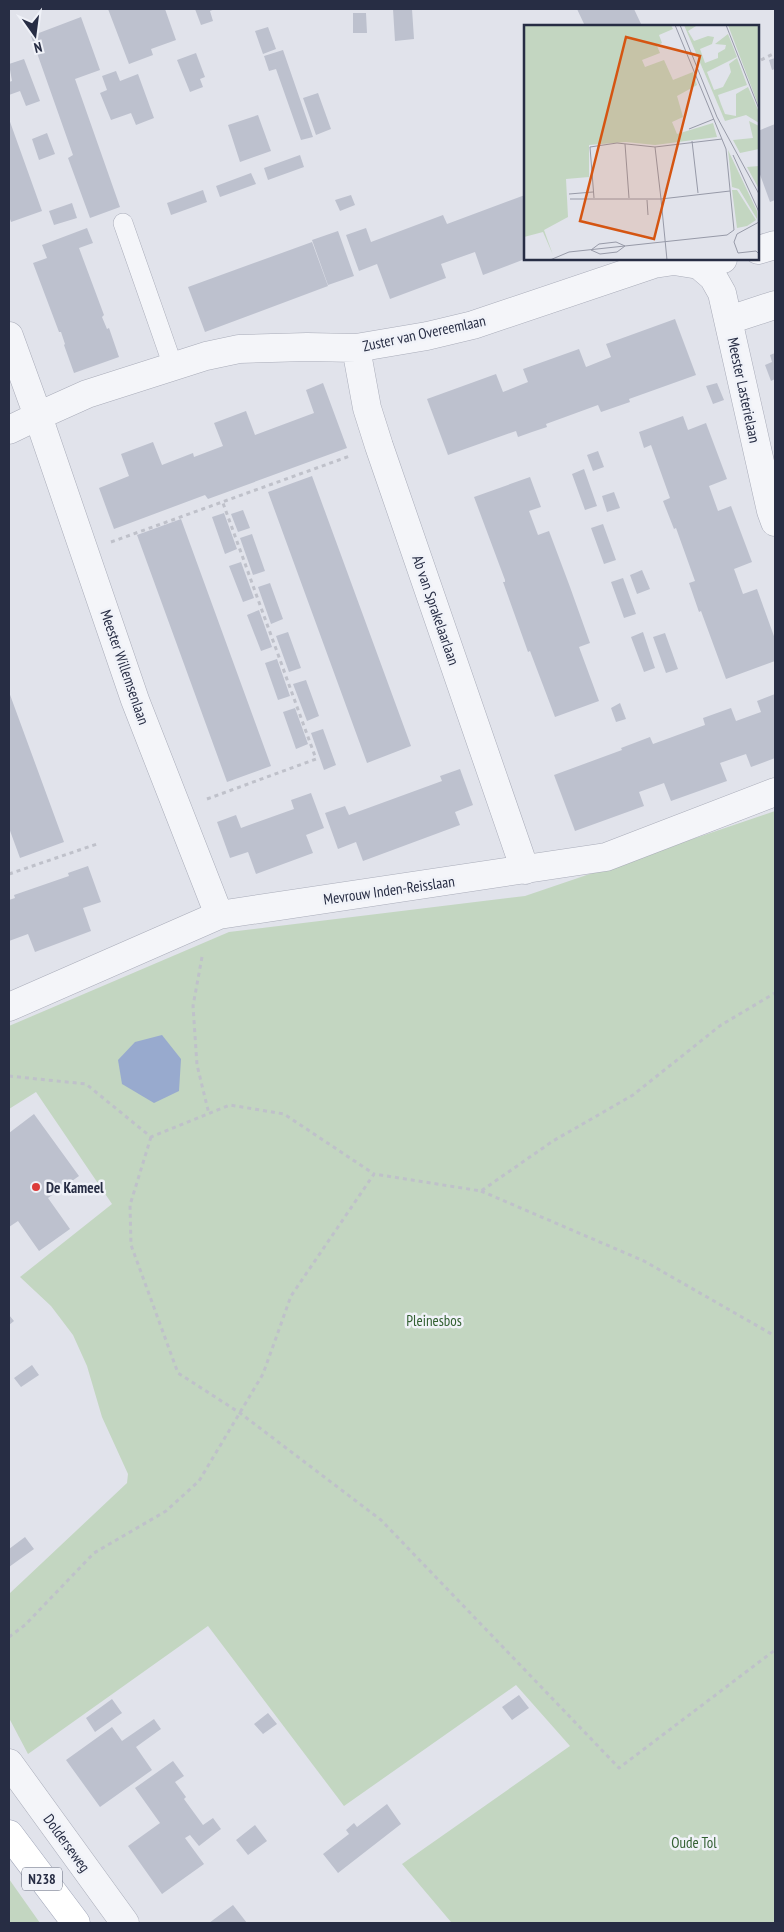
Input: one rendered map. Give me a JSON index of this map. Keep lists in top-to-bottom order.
{
  "streets": {
    "main road": ["N238"],
    "street": [
      "Zuster van Overeemlaan",
      "Meester Lasterielaan",
      "Ab van Sprakelaarlaan",
      "Meester Willemsenlaan",
      "Mevrouw Inden-Reisslaan",
      "Dolderseweg"
    ]
  },
  "crossings": [
    ["Zuster van Overeemlaan", "Meester Lasterielaan"],
    ["Zuster van Overeemlaan", "Ab van Sprakelaarlaan"],
    ["Zuster van Overeemlaan", "Meester Willemsenlaan"],
    ["Ab van Sprakelaarlaan", "Mevrouw Inden-Reisslaan"],
    ["Meester Willemsenlaan", "Mevrouw Inden-Reisslaan"]
  ],
  "parks": ["Pleinesbos", "Oude Tol"],
  "places": ["De Kameel"],
  "north": "bottom"
}
